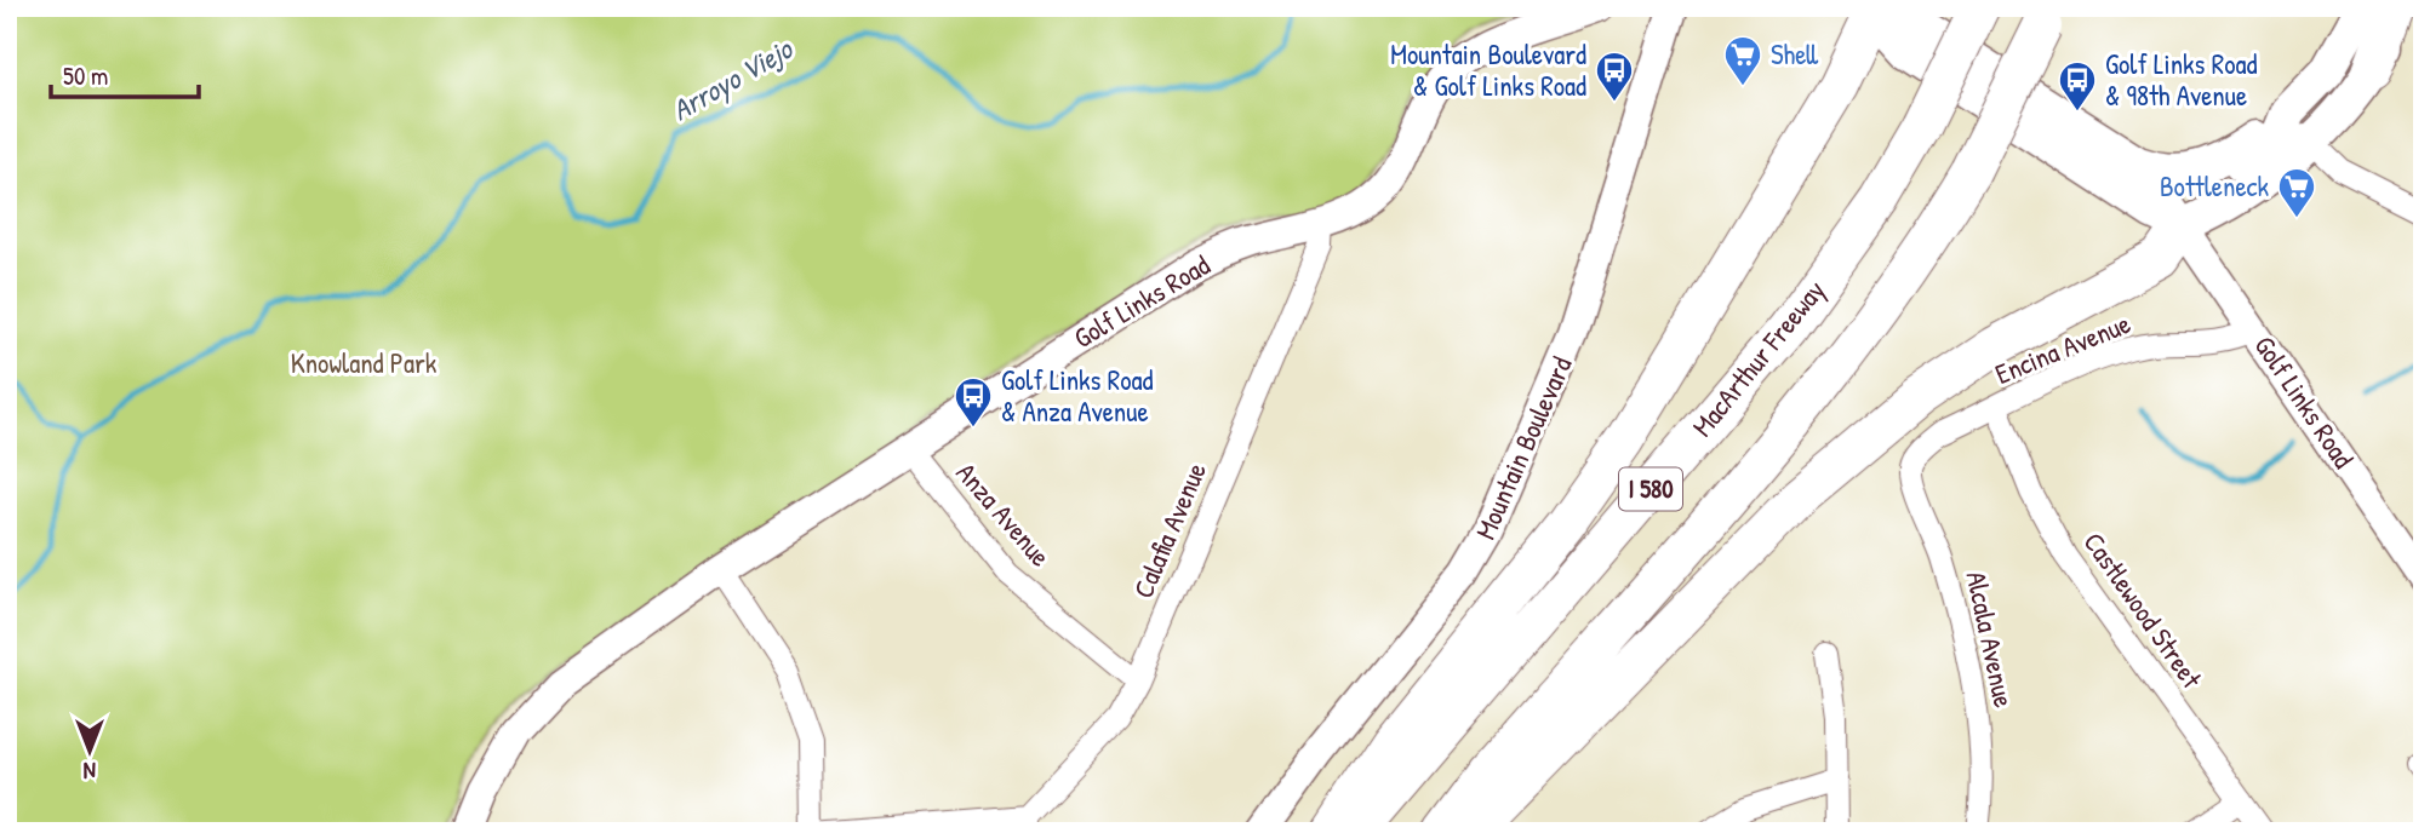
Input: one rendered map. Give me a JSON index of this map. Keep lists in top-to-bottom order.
{
  "streets": {
    "highway": ["MacArthur Freeway", "I 580"],
    "main road": ["Golf Links Road", "Mountain Boulevard"],
    "street": [
      "Encina Avenue",
      "Anza Avenue",
      "Calafia Avenue",
      "Castlewood Street",
      "Alcala Avenue"
    ]
  },
  "crossings": [
    ["Golf Links Road", "Encina Avenue"],
    ["Golf Links Road", "Anza Avenue"],
    ["Golf Links Road", "Calafia Avenue"],
    ["Encina Avenue", "Castlewood Street"],
    ["Encina Avenue", "Alcala Avenue"],
    ["Anza Avenue", "Calafia Avenue"]
  ],
  "water": ["Arroyo Viejo"],
  "parks": ["Knowland Park"],
  "places": {
    "supermarket": ["Shell", "Bottleneck"],
    "bus stop": ["Mountain Boulevard & Golf Links Road", "Golf Links Road & 98th Avenue", "Golf Links Road & Anza Avenue"]
  },
  "scale_bar": "50 m",
  "north": "bottom"
}
